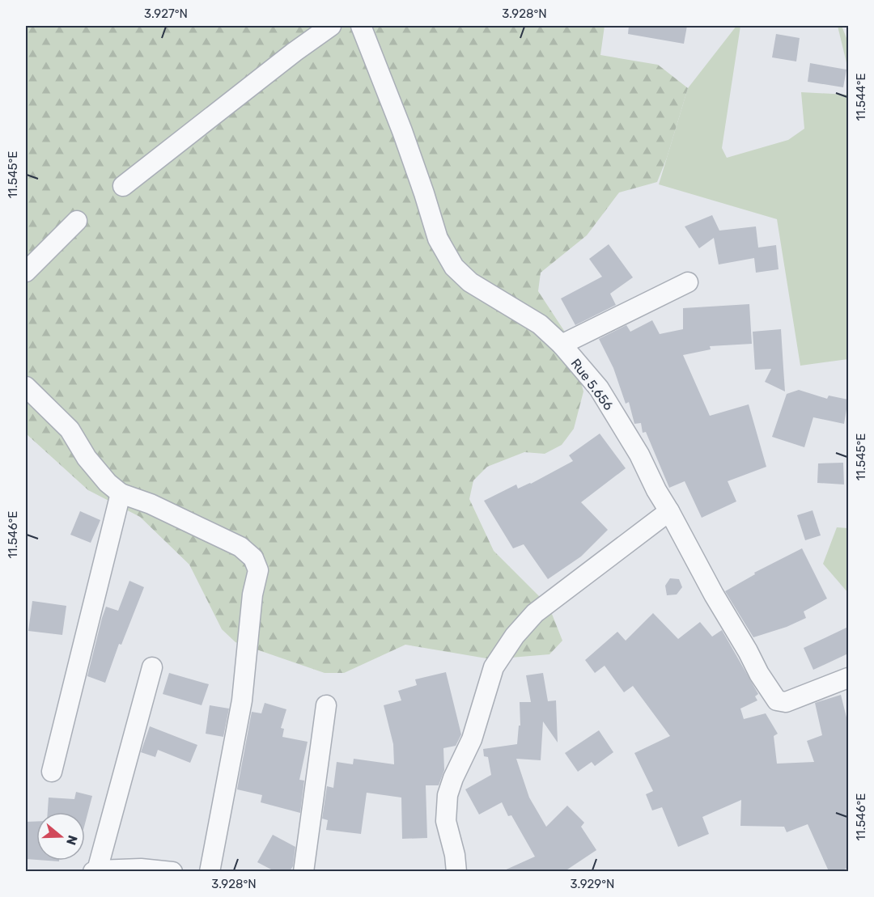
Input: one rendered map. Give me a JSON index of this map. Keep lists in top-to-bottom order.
{
  "streets": {
    "street": ["Rue 5.656"]
  },
  "north": "right",
  "coordinates": [
    "3.927°N",
    "3.928°N",
    "11.544°E",
    "11.545°E",
    "11.546°E",
    "3.929°N"
  ]
}
